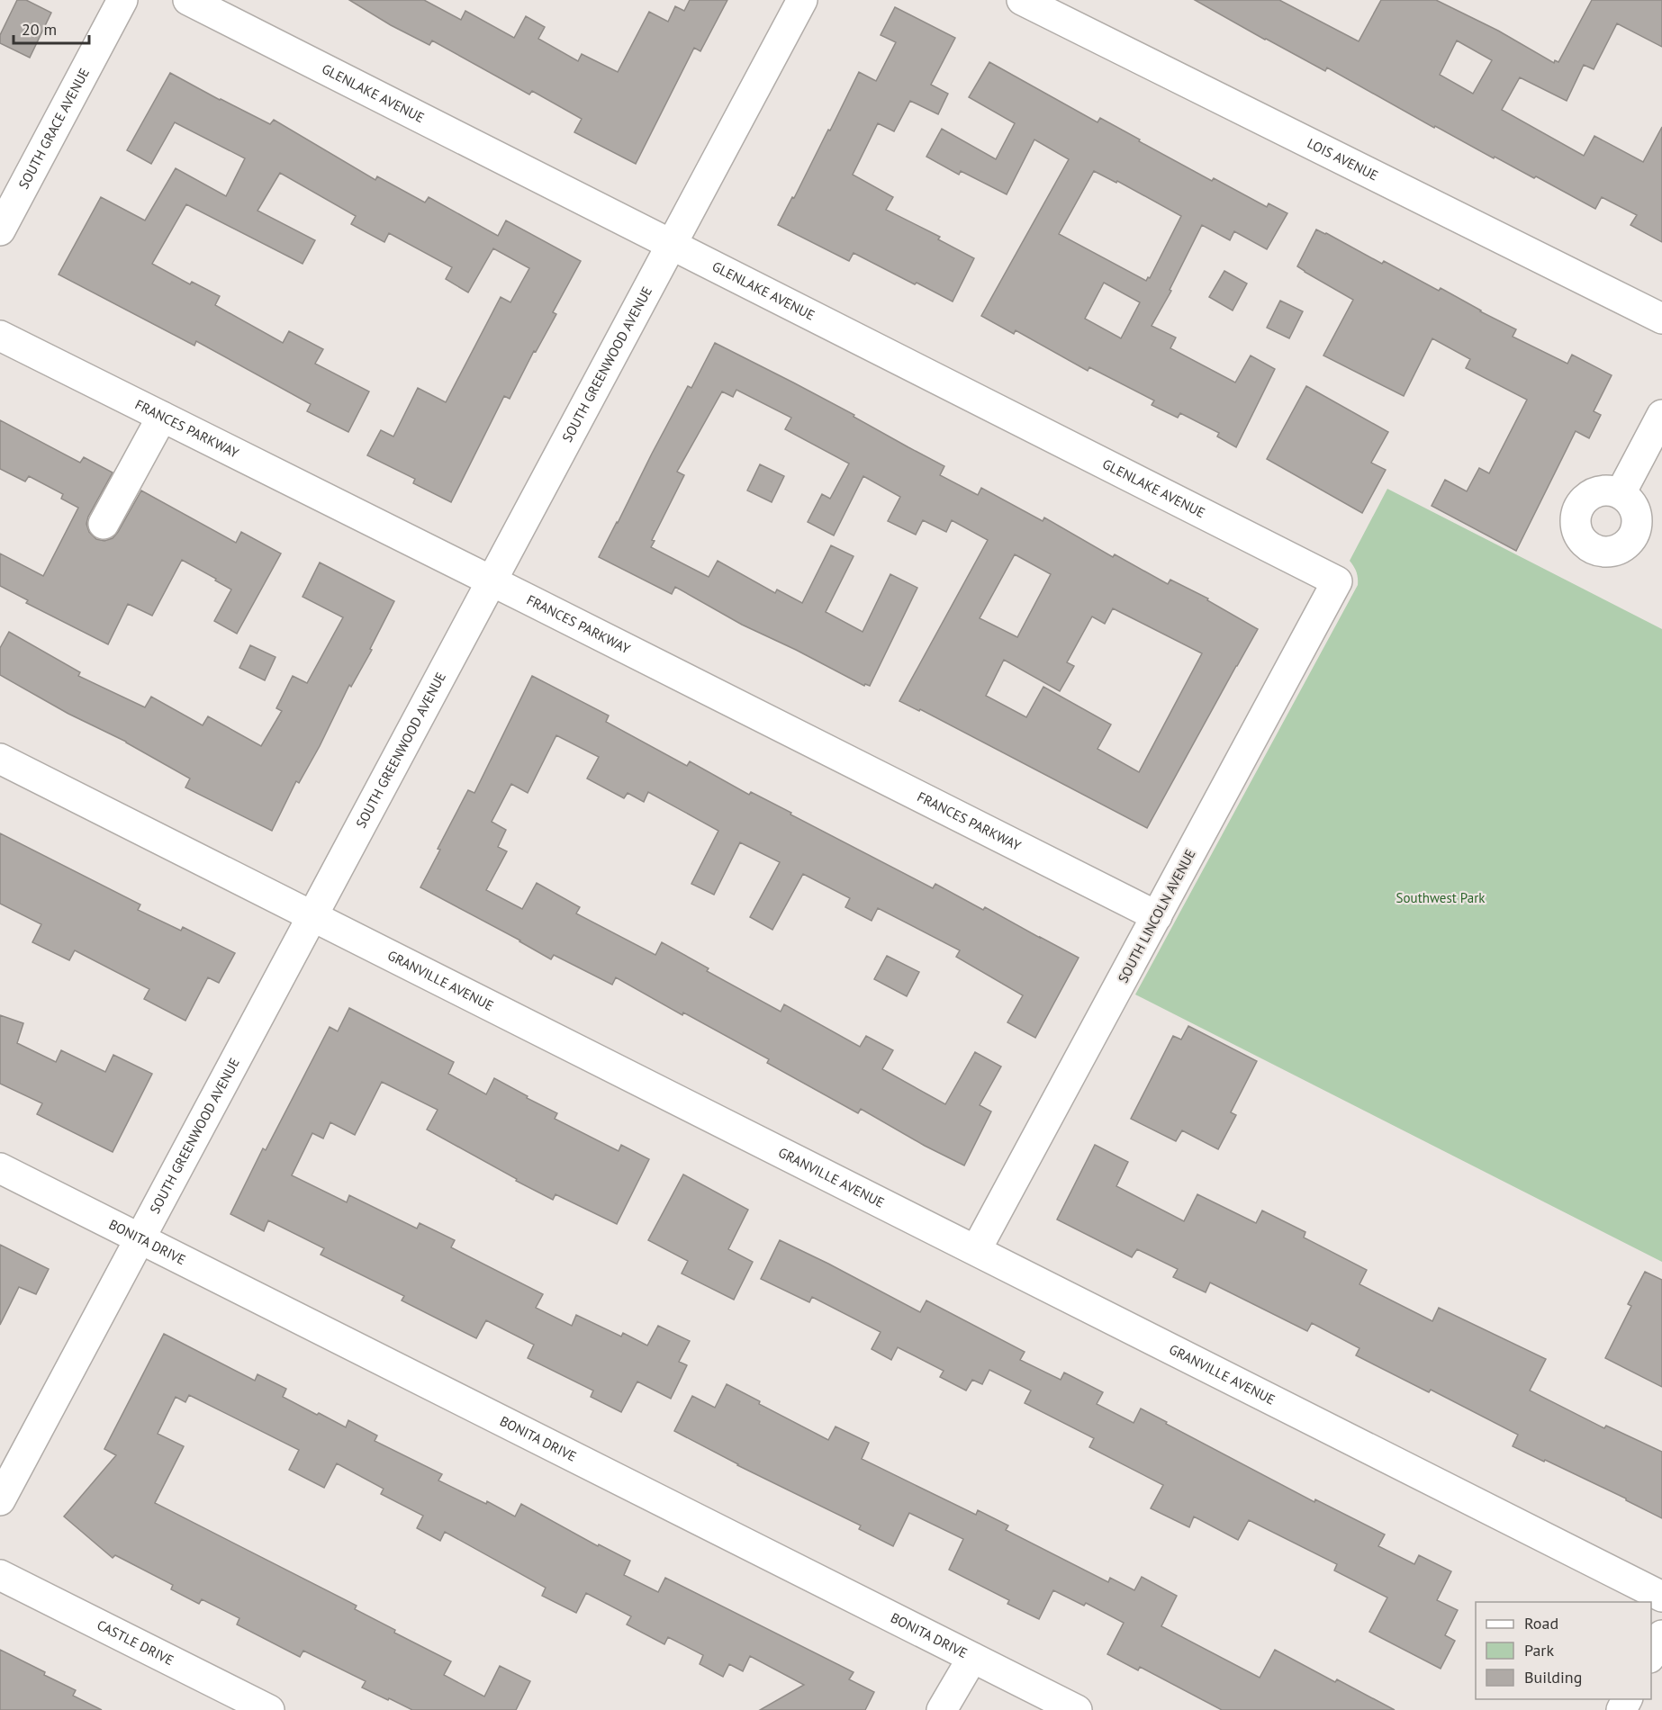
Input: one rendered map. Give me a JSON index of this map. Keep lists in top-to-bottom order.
{
  "streets": {
    "street": [
      "GLENLAKE AVENUE",
      "SOUTH GRACE AVENUE",
      "LOIS AVENUE",
      "SOUTH GREENWOOD AVENUE",
      "FRANCES PARKWAY",
      "SOUTH LINCOLN AVENUE",
      "GRANVILLE AVENUE",
      "BONITA DRIVE",
      "CASTLE DRIVE"
    ]
  },
  "crossings": [
    ["GLENLAKE AVENUE", "SOUTH GREENWOOD AVENUE"],
    ["GLENLAKE AVENUE", "SOUTH LINCOLN AVENUE"],
    ["SOUTH GREENWOOD AVENUE", "FRANCES PARKWAY"],
    ["SOUTH GREENWOOD AVENUE", "GRANVILLE AVENUE"],
    ["SOUTH GREENWOOD AVENUE", "BONITA DRIVE"],
    ["FRANCES PARKWAY", "SOUTH LINCOLN AVENUE"],
    ["SOUTH LINCOLN AVENUE", "GRANVILLE AVENUE"]
  ],
  "parks": ["Southwest Park"],
  "legend": ["Road", "Park", "Building"],
  "scale_bar": "20 m"
}
